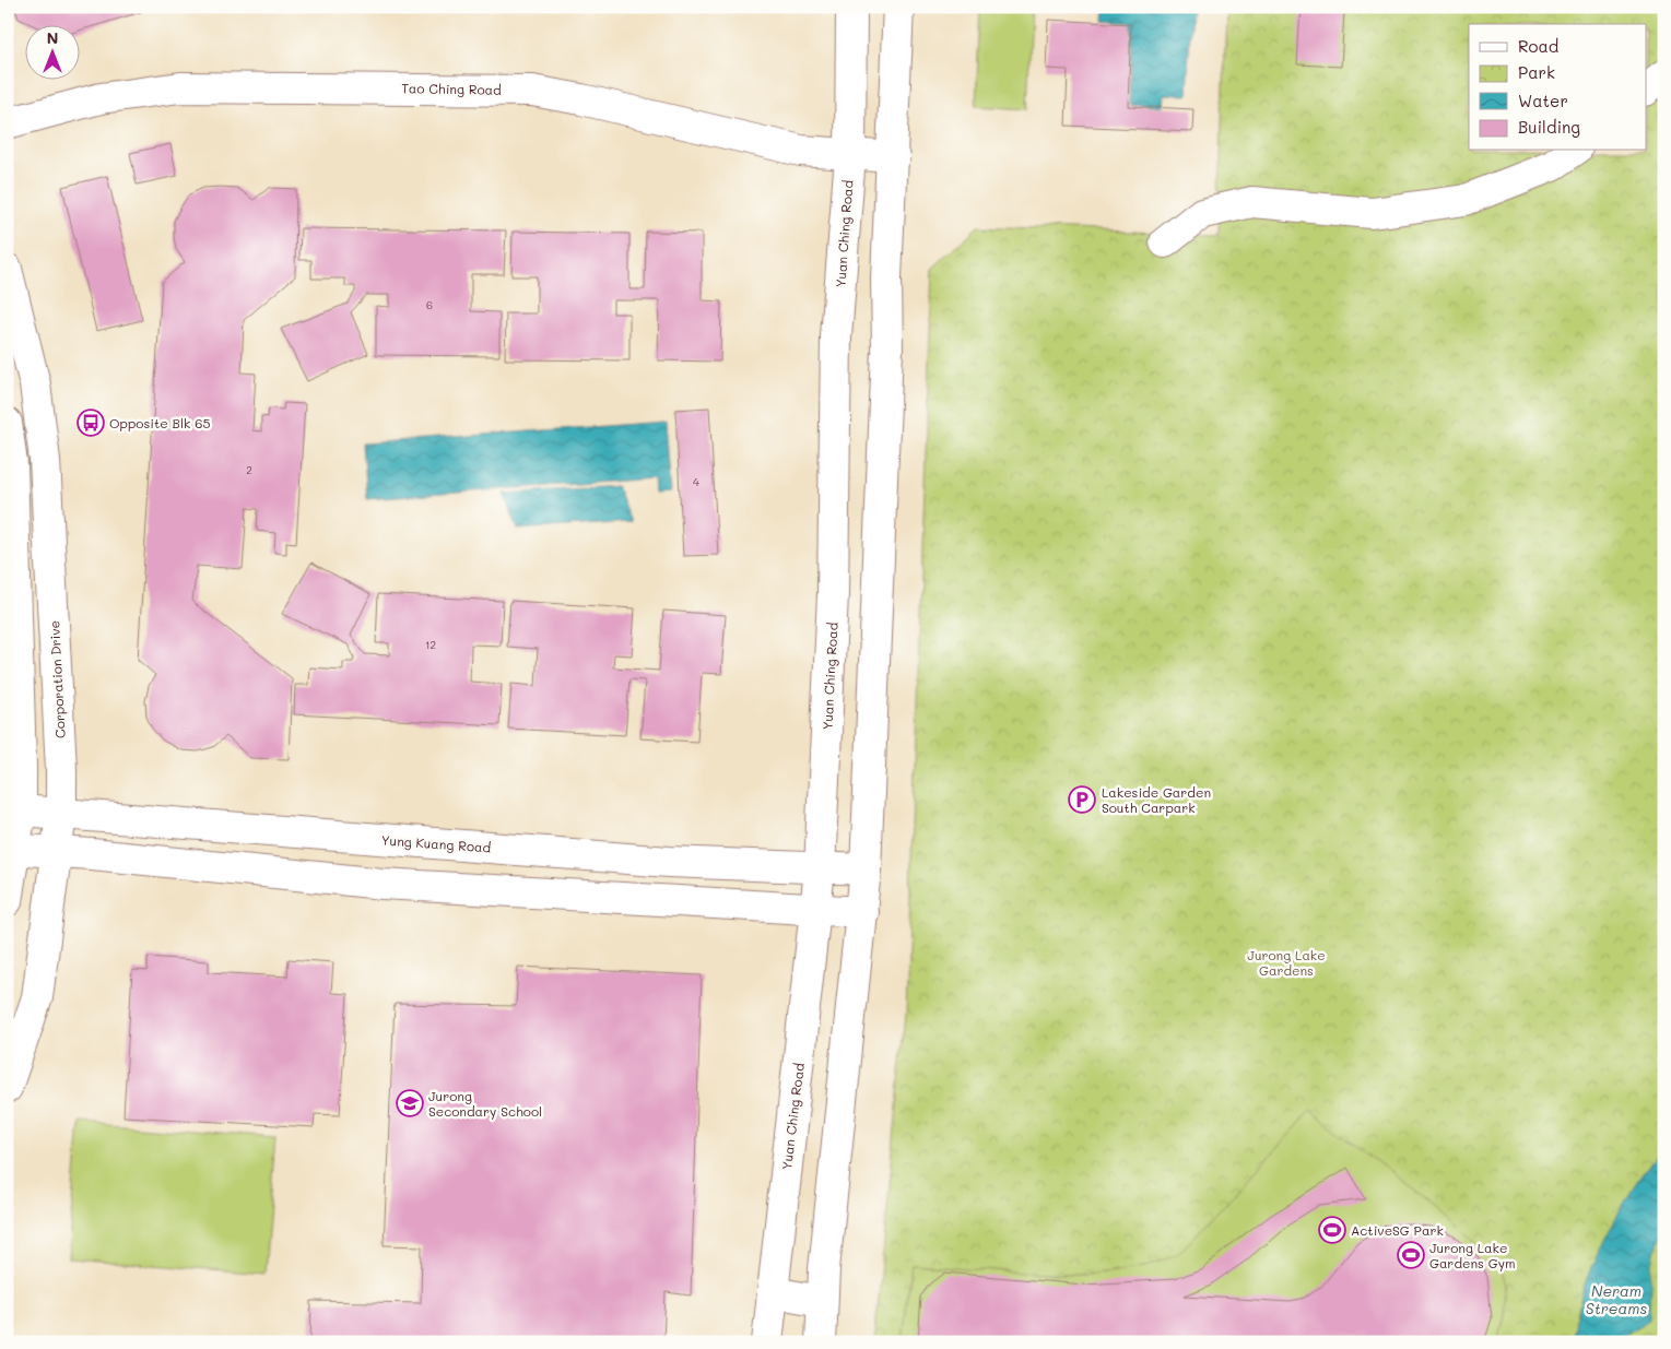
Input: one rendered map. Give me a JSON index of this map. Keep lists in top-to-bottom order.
{
  "streets": {
    "street": [
      "Tao Ching Road",
      "Yuan Ching Road",
      "Corporation Drive",
      "Yung Kuang Road"
    ]
  },
  "crossings": [
    ["Tao Ching Road", "Yuan Ching Road"],
    ["Yuan Ching Road", "Yung Kuang Road"],
    ["Corporation Drive", "Yung Kuang Road"]
  ],
  "water": ["Neram Streams"],
  "parks": ["Jurong Lake Gardens"],
  "places": {
    "bus stop": ["Opposite Blk 65"],
    "parking": ["Lakeside Garden South Carpark"],
    "school or university": ["Jurong Secondary School"],
    "sports": ["ActiveSG Park", "Jurong Lake Gardens Gym"]
  },
  "house_numbers": [
    "6",
    "2",
    "4",
    "12"
  ],
  "legend": [
    "Road",
    "Park",
    "Water",
    "Building"
  ],
  "north": "top"
}
